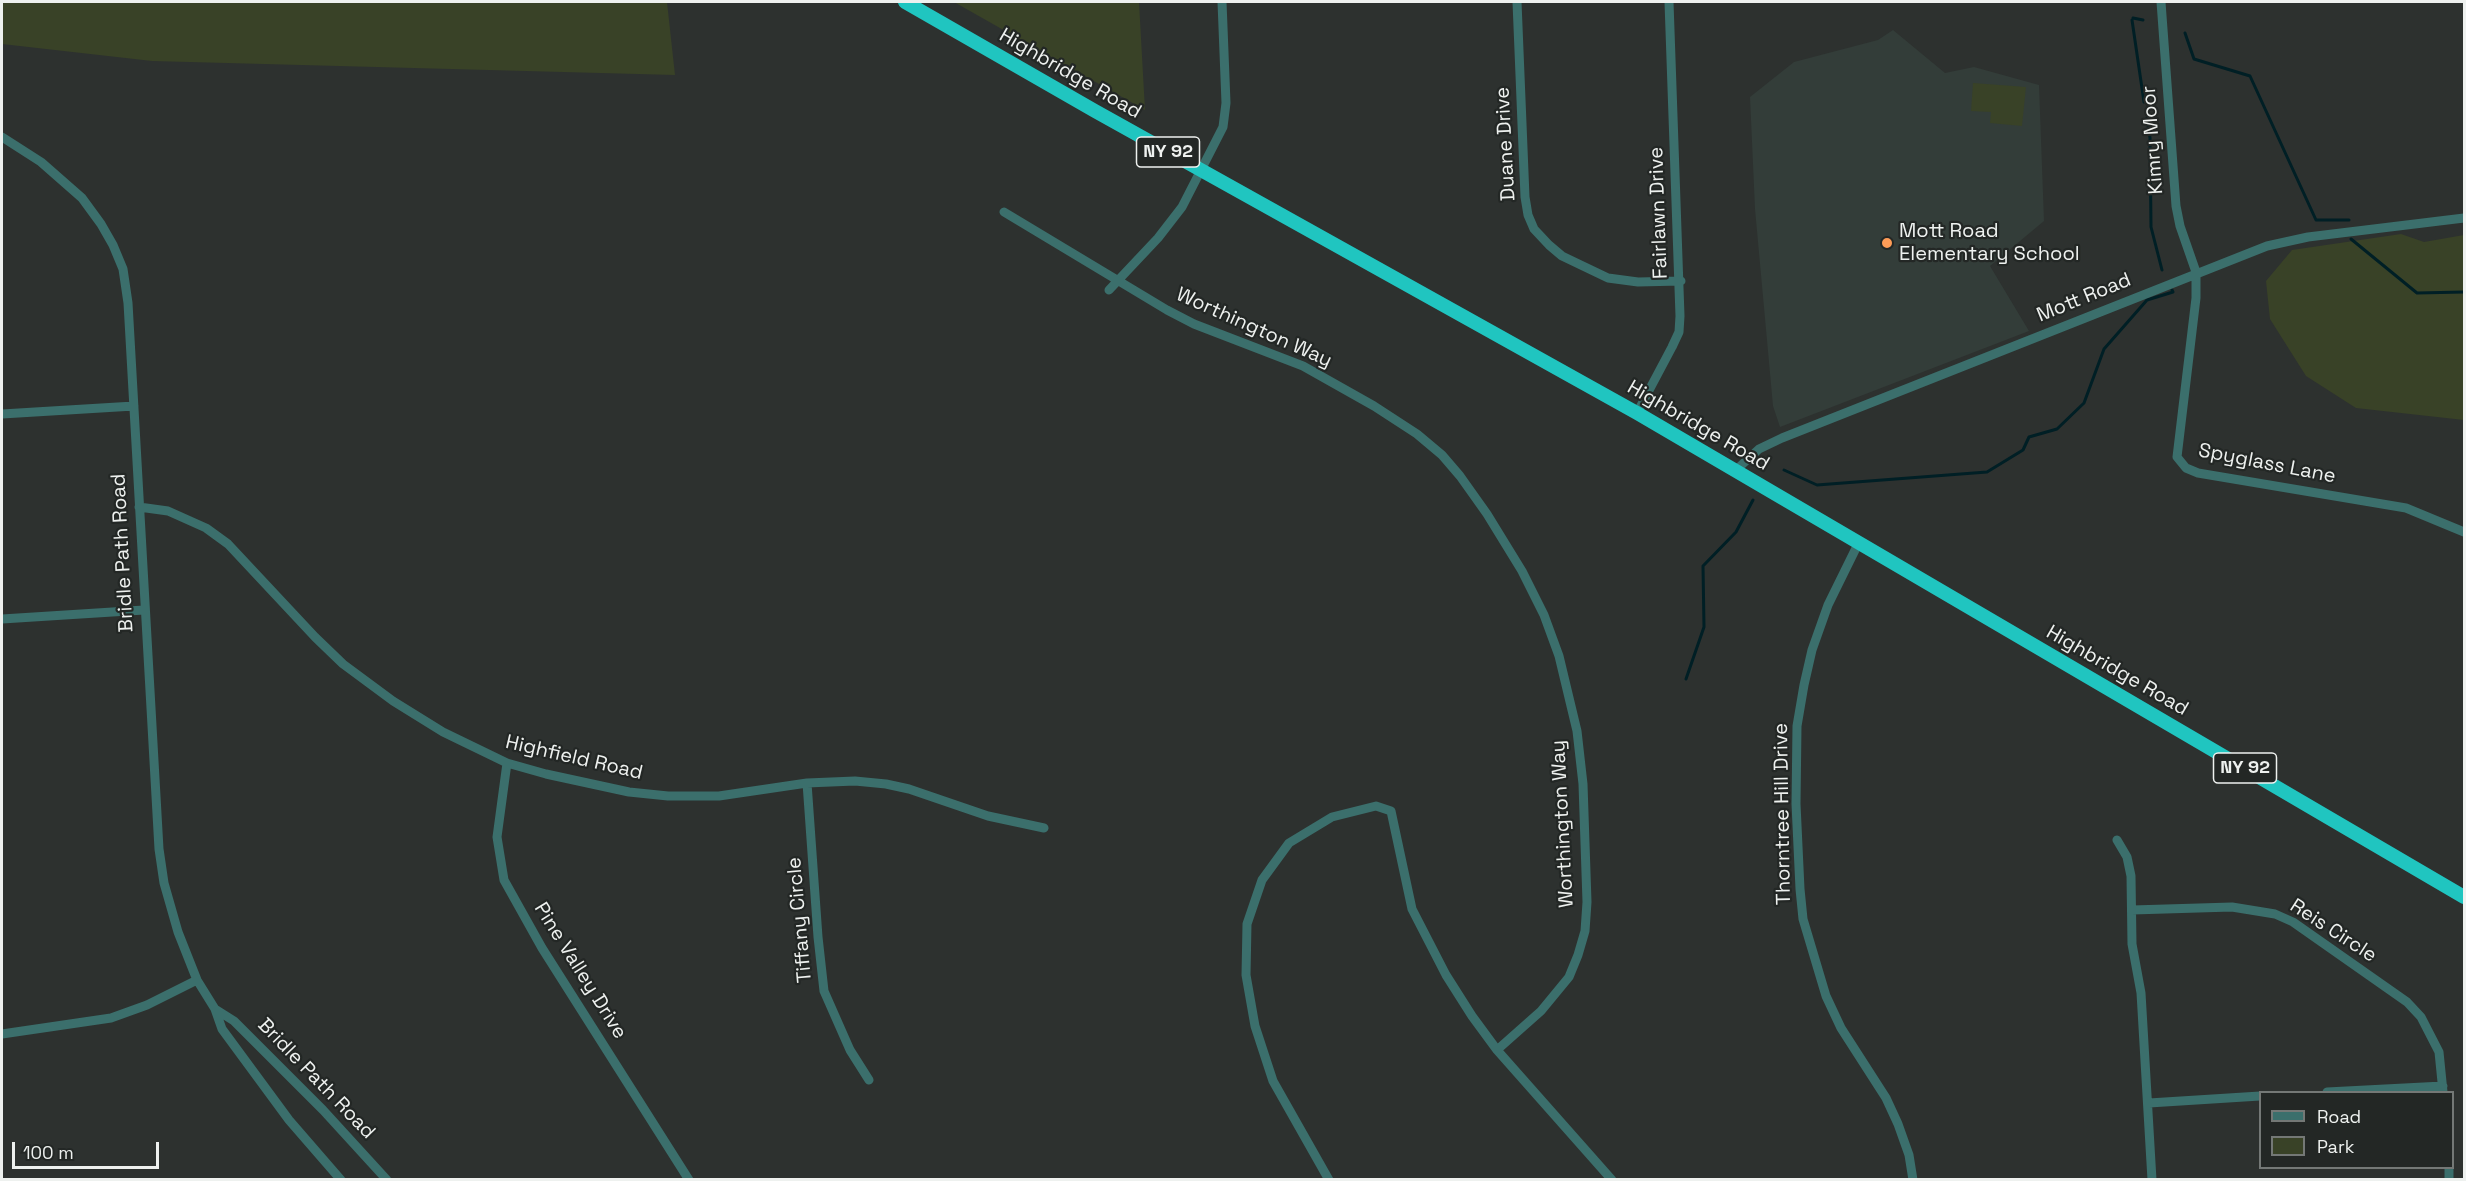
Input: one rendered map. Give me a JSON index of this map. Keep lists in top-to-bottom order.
{
  "streets": {
    "highway": ["Highbridge Road", "NY 92"],
    "street": [
      "Kimry Moor",
      "Duane Drive",
      "Fairlawn Drive",
      "Mott Road",
      "Worthington Way",
      "Spyglass Lane",
      "Bridle Path Road",
      "Highfield Road",
      "Thorntree Hill Drive",
      "Tiffany Circle",
      "Reis Circle",
      "Pine Valley Drive"
    ]
  },
  "crossings": [
    ["Highbridge Road", "Fairlawn Drive"],
    ["Highbridge Road", "Mott Road"],
    ["Highbridge Road", "Thorntree Hill Drive"],
    ["Kimry Moor", "Mott Road"],
    ["Kimry Moor", "Spyglass Lane"],
    ["Duane Drive", "Fairlawn Drive"],
    ["Mott Road", "Spyglass Lane"],
    ["Bridle Path Road", "Highfield Road"],
    ["Highfield Road", "Tiffany Circle"],
    ["Highfield Road", "Pine Valley Drive"]
  ],
  "places": ["Mott Road Elementary School"],
  "legend": ["Road", "Park"],
  "scale_bar": "100 m"
}
